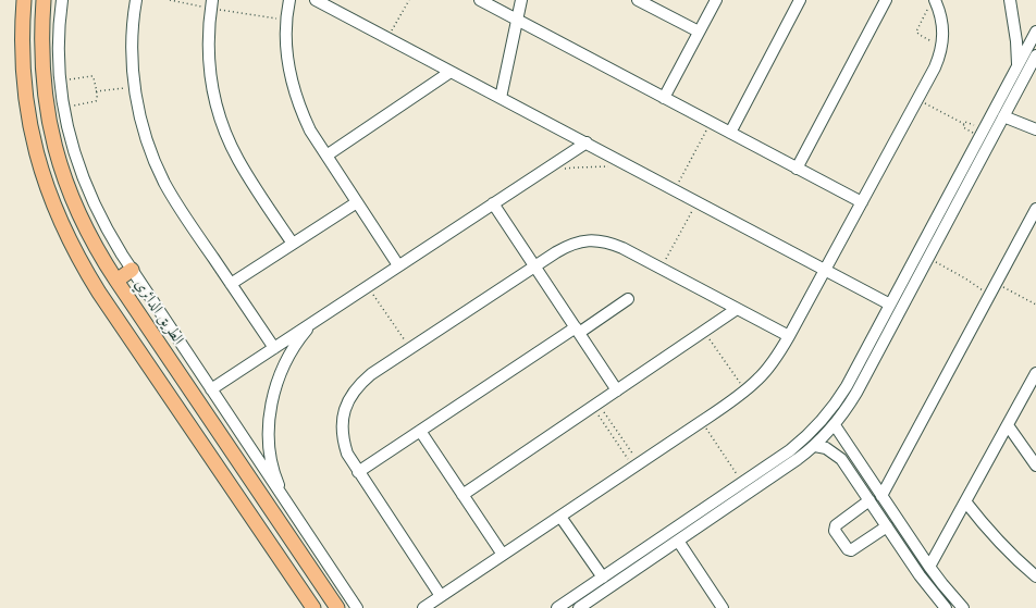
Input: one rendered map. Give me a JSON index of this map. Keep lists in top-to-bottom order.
{
  "streets": {
    "main road": ["الطريق الدائري"]
  }
}
